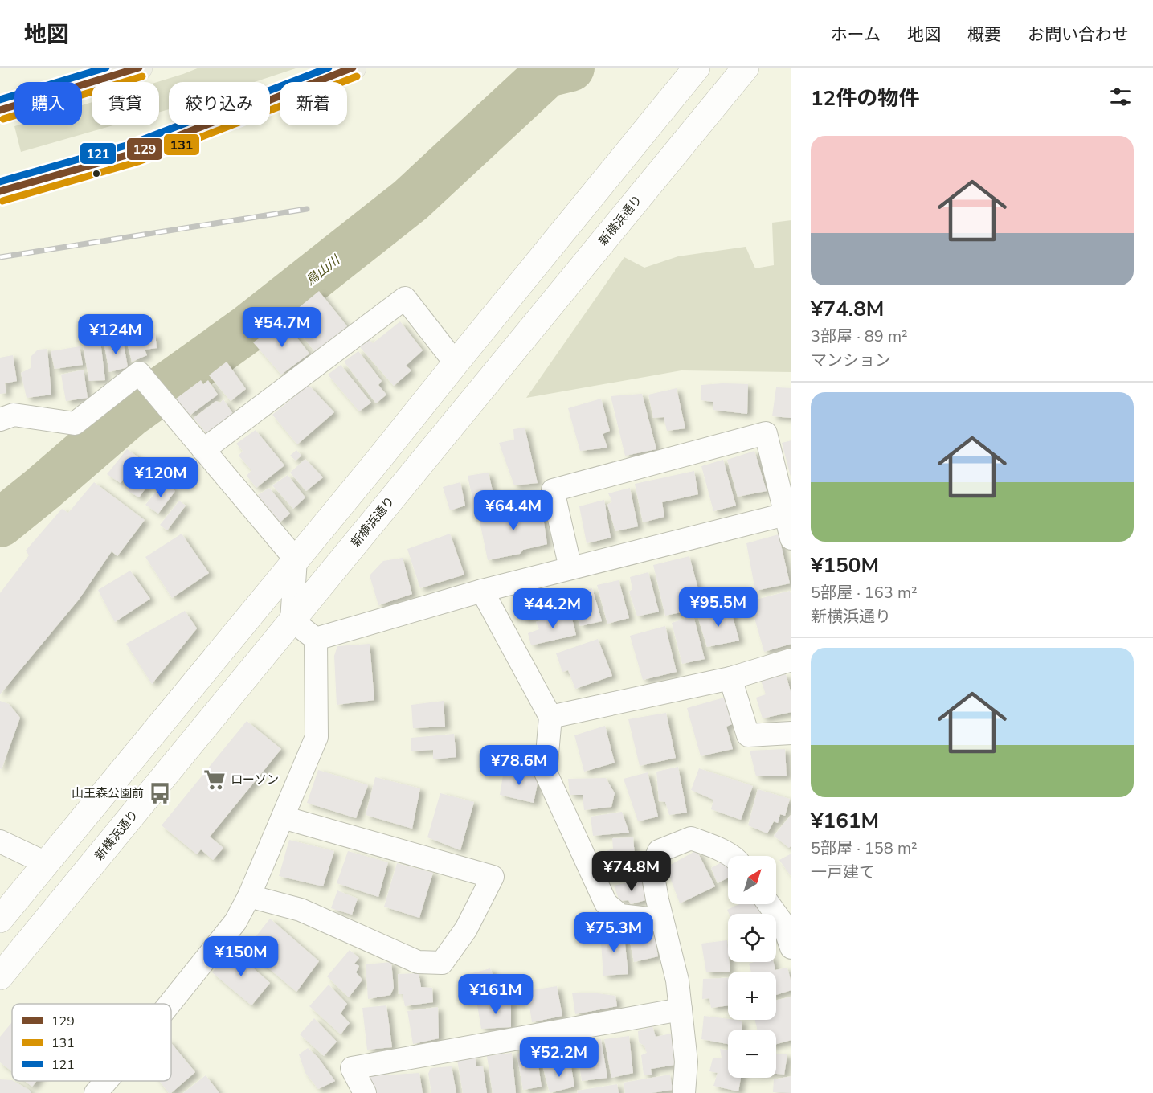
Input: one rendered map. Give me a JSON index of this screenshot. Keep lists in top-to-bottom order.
{
  "streets": {
    "street": ["新横浜通り"]
  },
  "water": ["鳥山川"],
  "places": {
    "supermarket": ["ローソン"],
    "bus stop": ["山王森公園前"]
  },
  "lines": ["transit line 129", "transit line 121", "transit line 131"],
  "legend": ["129", "131", "121"],
  "north": "top right",
  "page": {
    "header": "地図",
    "nav": [
      "ホーム",
      "地図",
      "概要",
      "お問い合わせ"
    ],
    "heading": "12件の物件",
    "chip": [
      "購入",
      "賃貸",
      "絞り込み",
      "新着"
    ],
    "list": [
      {
        "name": "¥74.8M",
        "note": "3部屋 · 89 m² · マンション"
      },
      {
        "name": "¥150M",
        "note": "5部屋 · 163 m² · 新横浜通り"
      },
      {
        "name": "¥161M",
        "note": "5部屋 · 158 m² · 一戸建て"
      }
    ],
    "price": [
      "¥54.7M",
      "¥124M",
      "¥120M",
      "¥64.4M",
      "¥95.5M",
      "¥44.2M",
      "¥78.6M",
      "¥74.8M",
      "¥75.3M",
      "¥150M",
      "¥161M",
      "¥52.2M"
    ],
    "map_buttons": ["+", "−"]
  }
}
